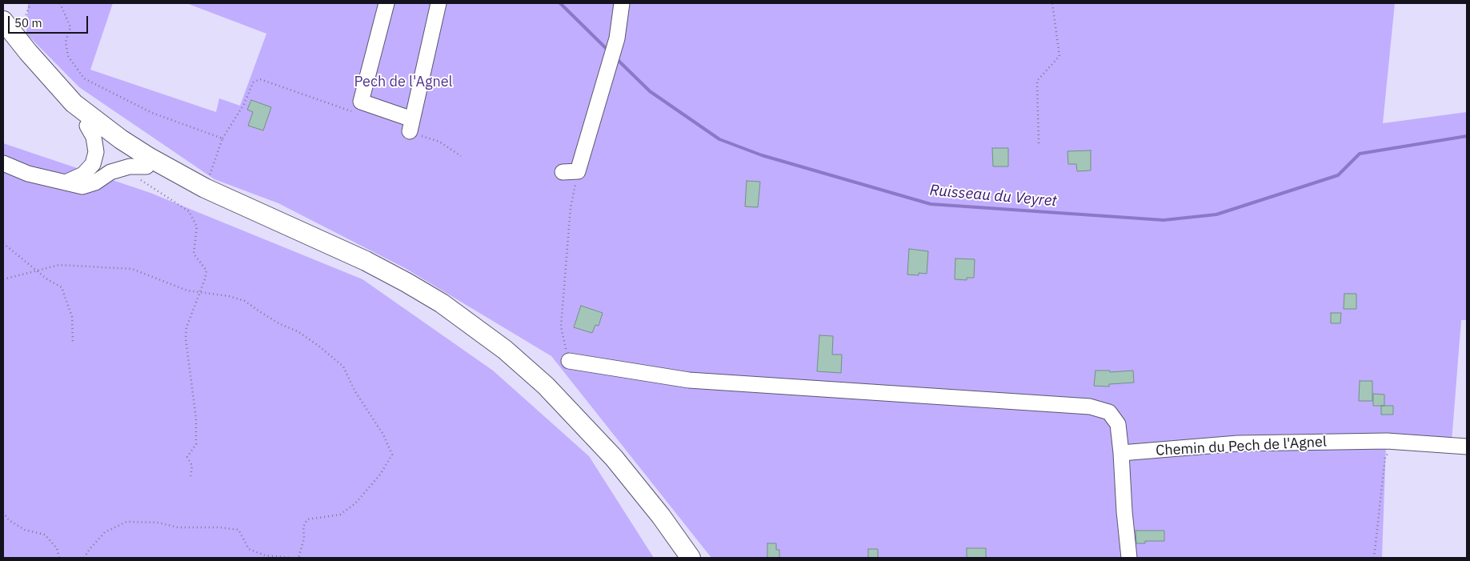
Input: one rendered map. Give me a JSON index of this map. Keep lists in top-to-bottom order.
{
  "streets": {
    "street": ["Chemin du Pech de l'Agnel"]
  },
  "water": ["Ruisseau du Veyret"],
  "parks": ["Pech de l'Agnel"],
  "scale_bar": "50 m"
}
